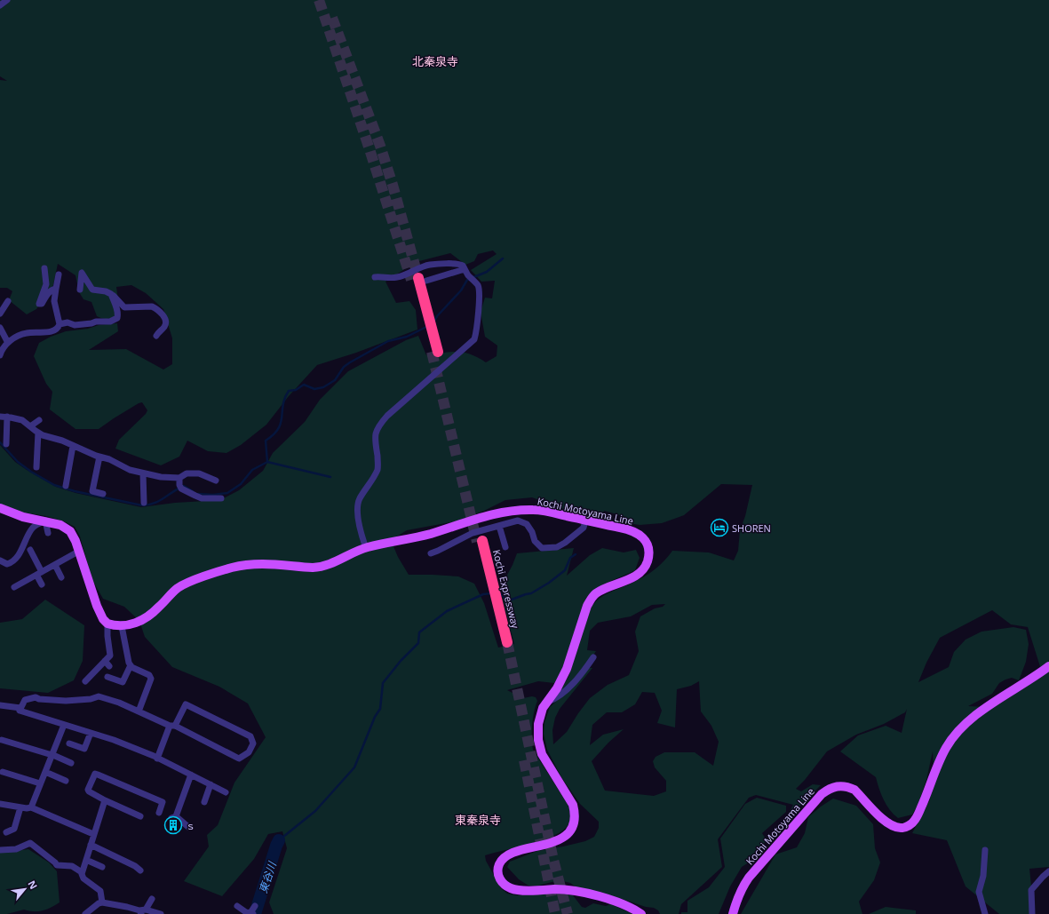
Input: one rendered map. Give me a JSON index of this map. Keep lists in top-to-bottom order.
{
  "streets": {
    "highway": ["Kochi Expressway"],
    "main road": ["Kochi Motoyama Line"]
  },
  "districts": ["北秦泉寺", "東秦泉寺"],
  "water": ["東谷川"],
  "places": {
    "hotel": ["SHOREN"],
    "building": ["ｓ"]
  },
  "north": "top right"
}
